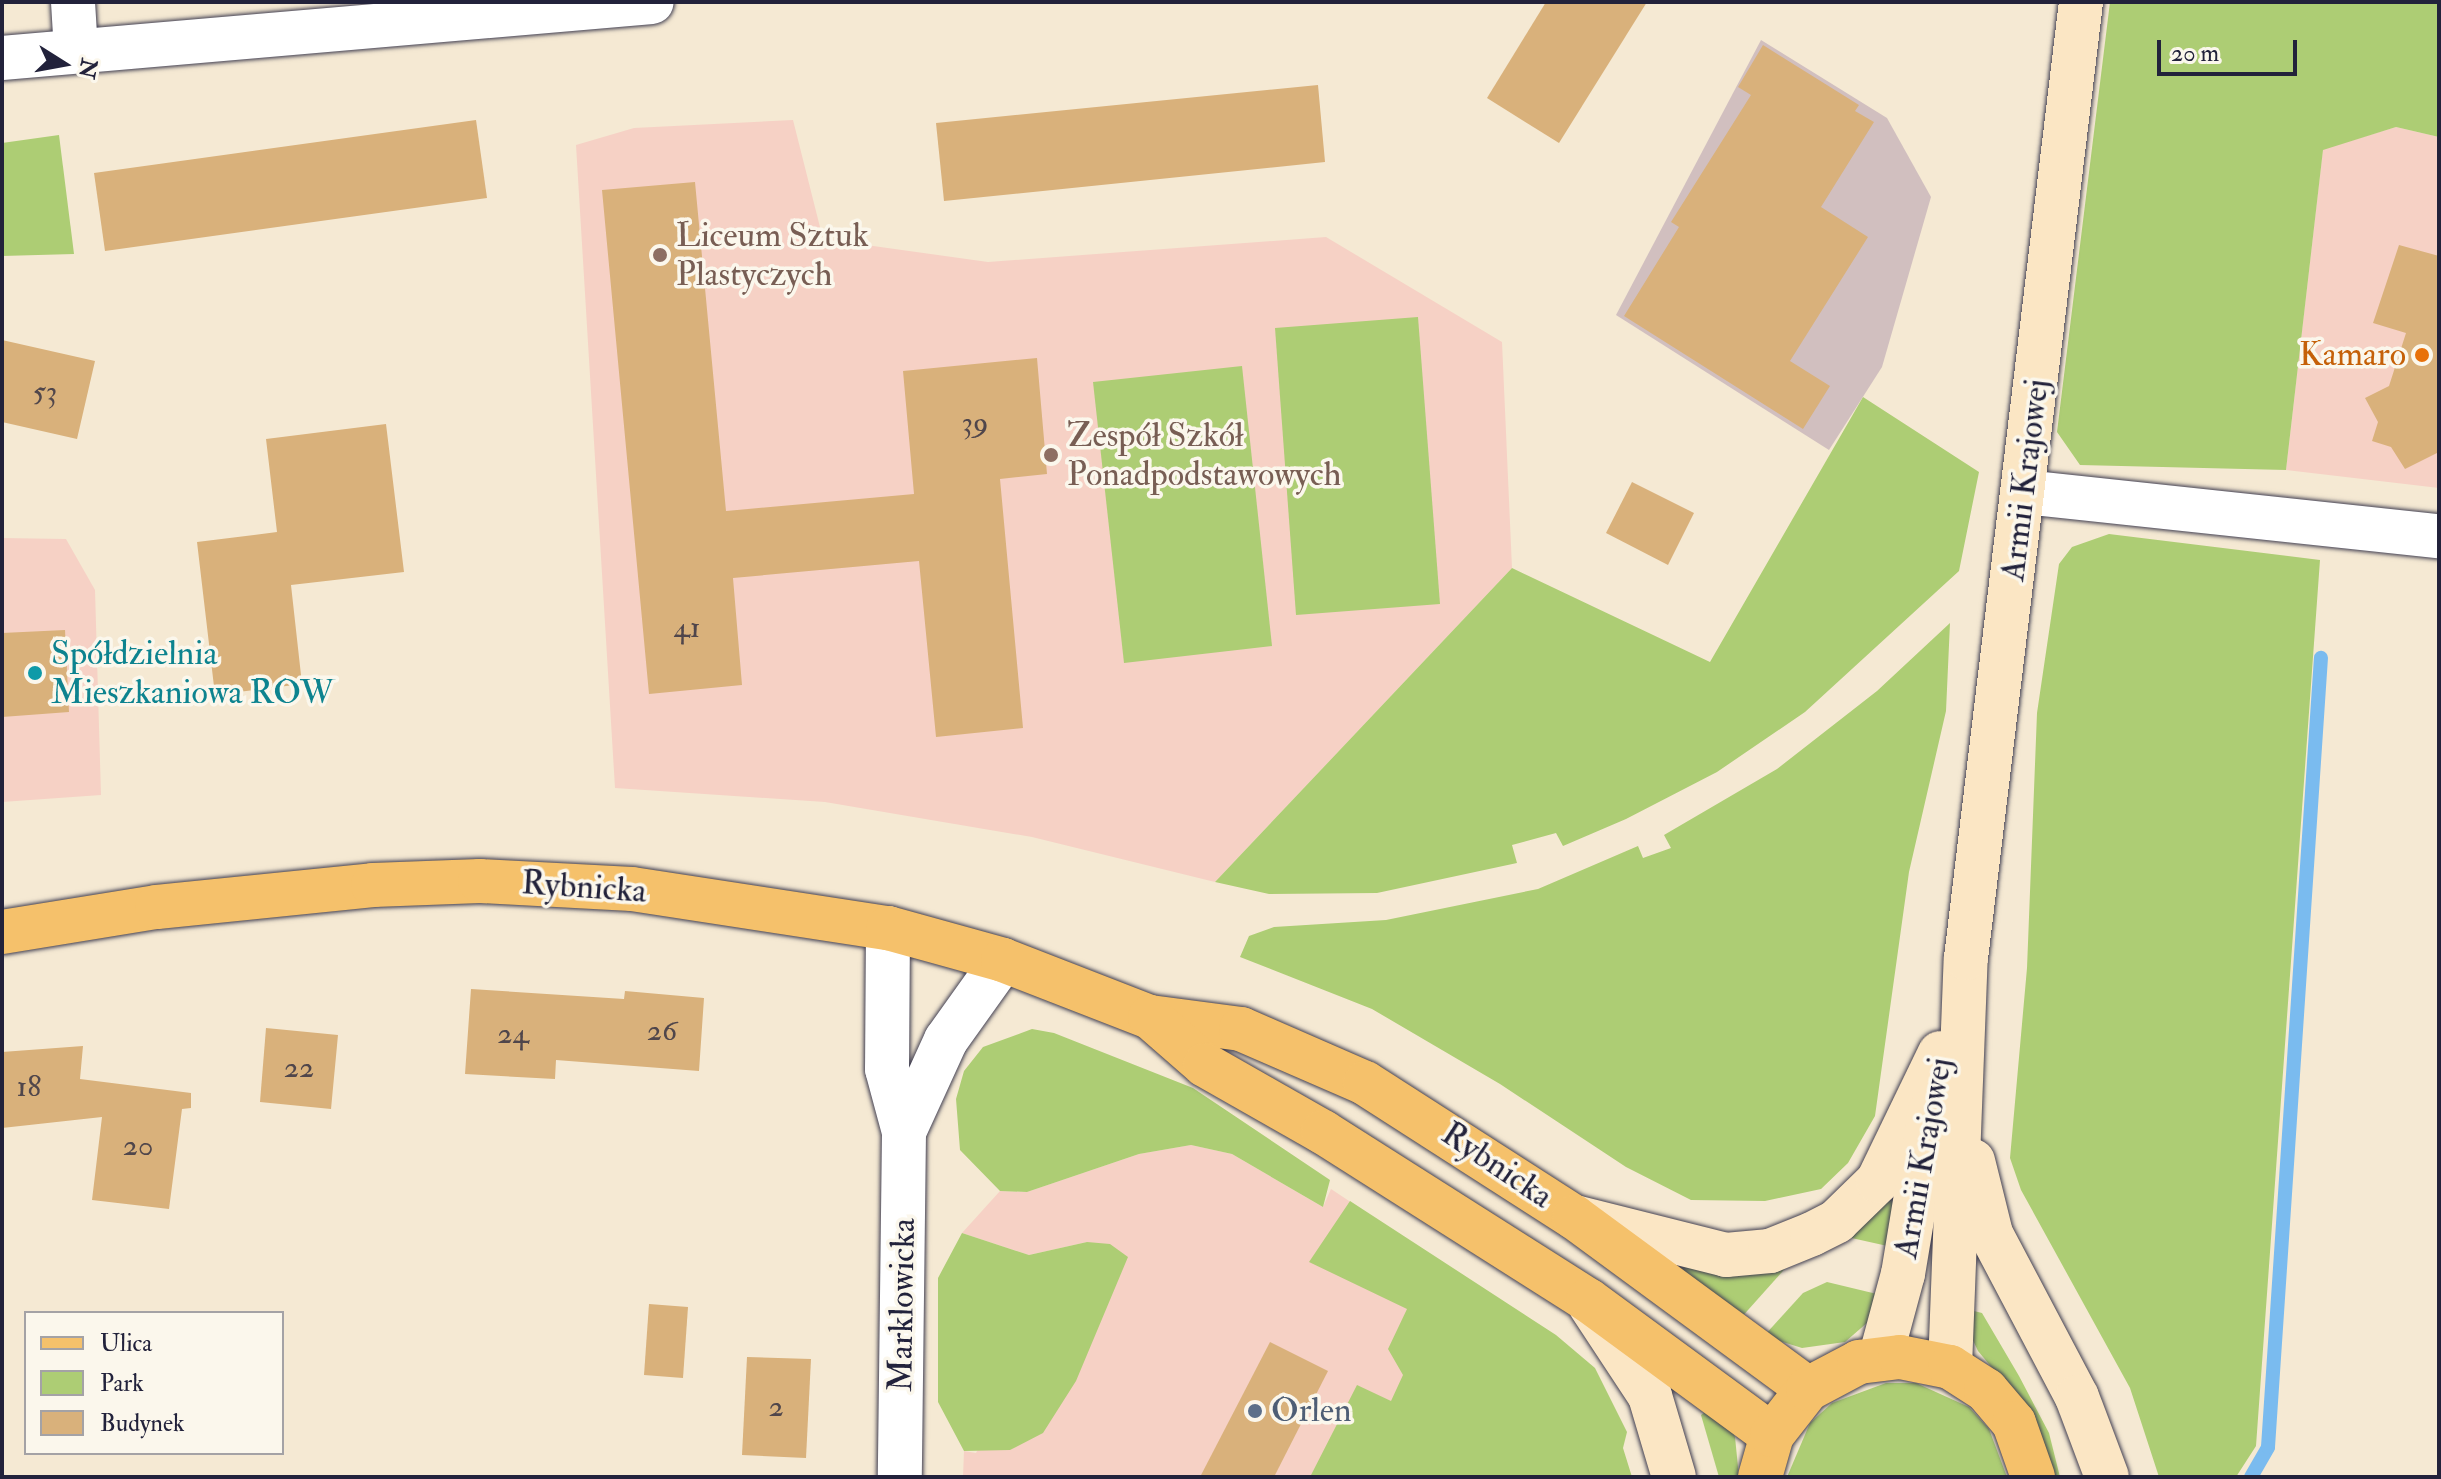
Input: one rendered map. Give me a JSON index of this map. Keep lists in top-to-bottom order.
{
  "streets": {
    "main road": ["Armii Krajowej", "Rybnicka"],
    "street": ["Marklowicka"]
  },
  "crossings": [
    ["Rybnicka", "Marklowicka"]
  ],
  "places": [
    "Liceum Sztuk Plastyczych",
    "Kamaro",
    "Zespół Szkół Ponadpodstawowych",
    "Spółdzielnia Mieszkaniowa ROW",
    "Orlen"
  ],
  "house_numbers": [
    "53",
    "39",
    "41",
    "26",
    "24",
    "22",
    "18",
    "20",
    "2"
  ],
  "legend": ["Ulica", "Park", "Budynek"],
  "scale_bar": "20 m",
  "north": "right"
}
